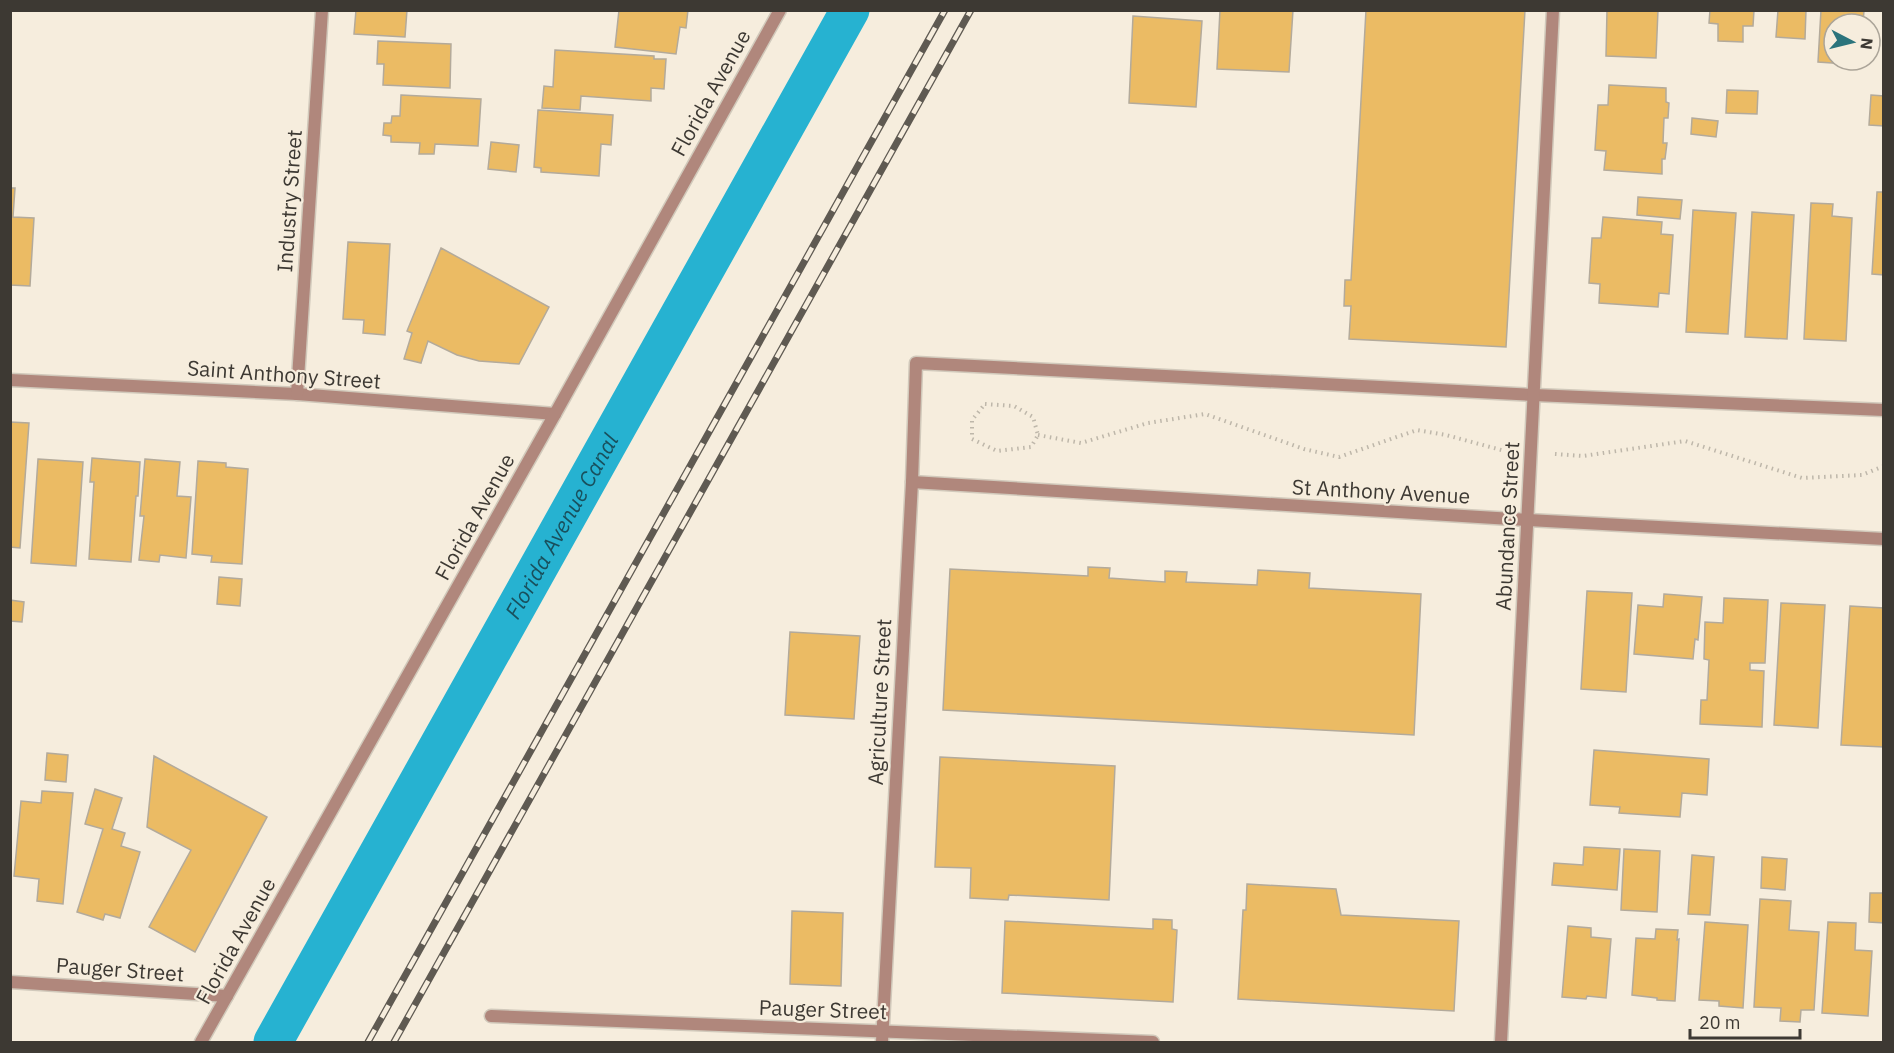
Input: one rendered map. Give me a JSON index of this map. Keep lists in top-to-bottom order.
{
  "streets": {
    "street": [
      "Florida Avenue",
      "Industry Street",
      "Saint Anthony Street",
      "St Anthony Avenue",
      "Abundance Street",
      "Agriculture Street",
      "Pauger Street"
    ]
  },
  "crossings": [
    ["Florida Avenue", "Saint Anthony Street"],
    ["Florida Avenue", "Pauger Street"],
    ["Industry Street", "Saint Anthony Street"],
    ["St Anthony Avenue", "Abundance Street"],
    ["St Anthony Avenue", "Agriculture Street"],
    ["Abundance Street", "Agriculture Street"],
    ["Agriculture Street", "Pauger Street"]
  ],
  "water": ["Florida Avenue Canal"],
  "scale_bar": "20 m",
  "north": "right"
}
